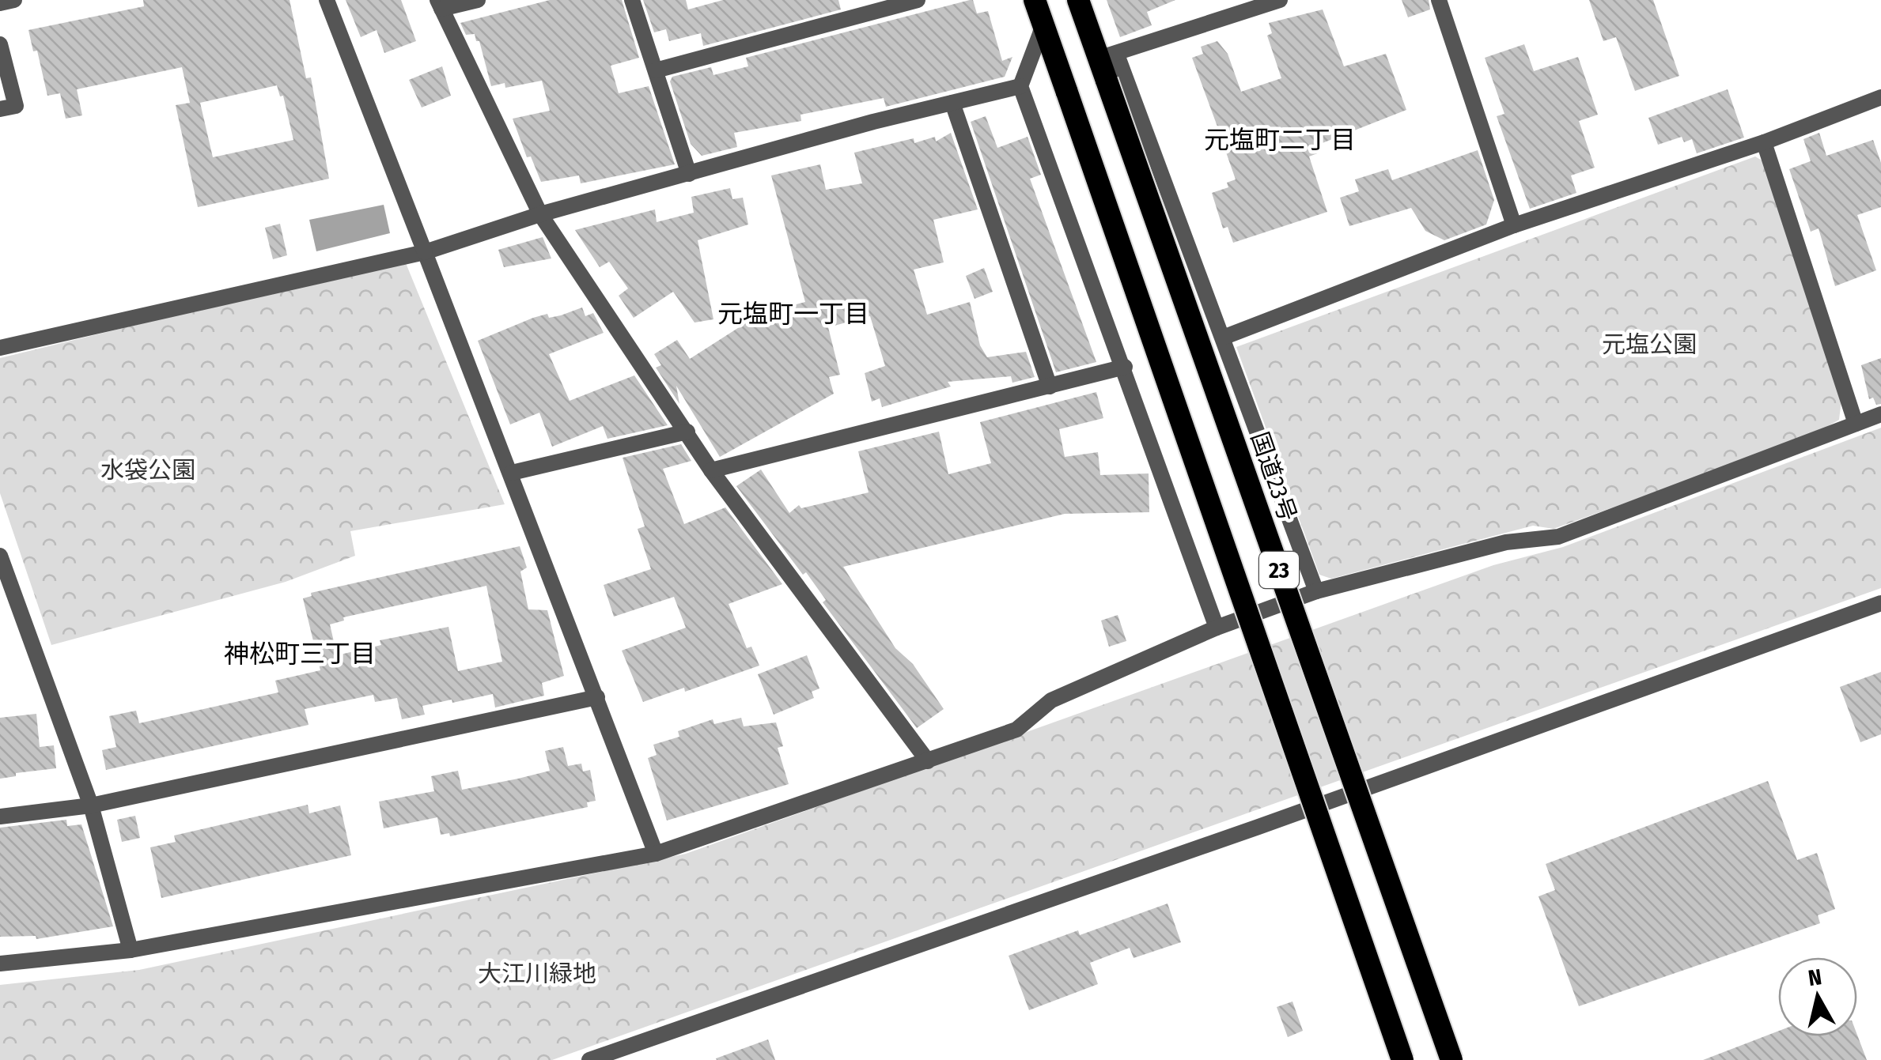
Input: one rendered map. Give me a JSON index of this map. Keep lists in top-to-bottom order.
{
  "streets": {
    "highway": ["国道23号", "23"]
  },
  "districts": ["元塩町二丁目", "元塩町一丁目", "神松町三丁目"],
  "parks": ["元塩公園", "水袋公園", "大江川緑地"],
  "north": "top"
}
